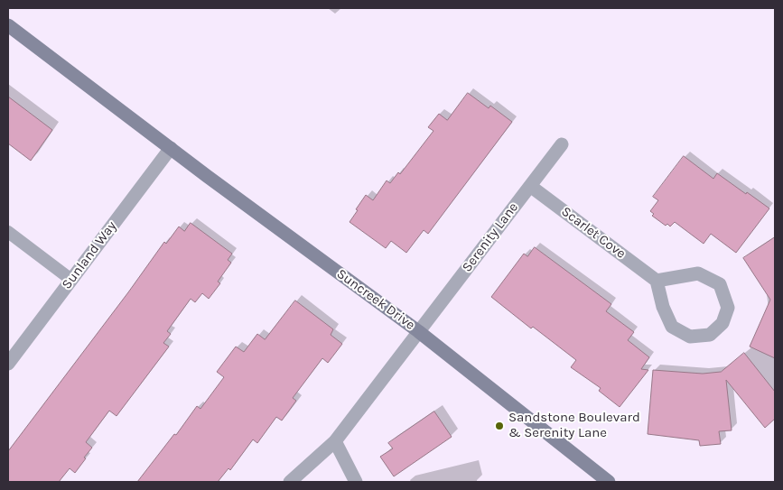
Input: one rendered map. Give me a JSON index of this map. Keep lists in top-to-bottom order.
{
  "streets": {
    "street": [
      "Scarlet Cove",
      "Serenity Lane",
      "Sunland Way",
      "Suncreek Drive"
    ]
  },
  "crossings": [
    ["Scarlet Cove", "Serenity Lane"],
    ["Serenity Lane", "Suncreek Drive"],
    ["Sunland Way", "Suncreek Drive"]
  ],
  "places": ["Sandstone Boulevard & Serenity Lane"]
}
